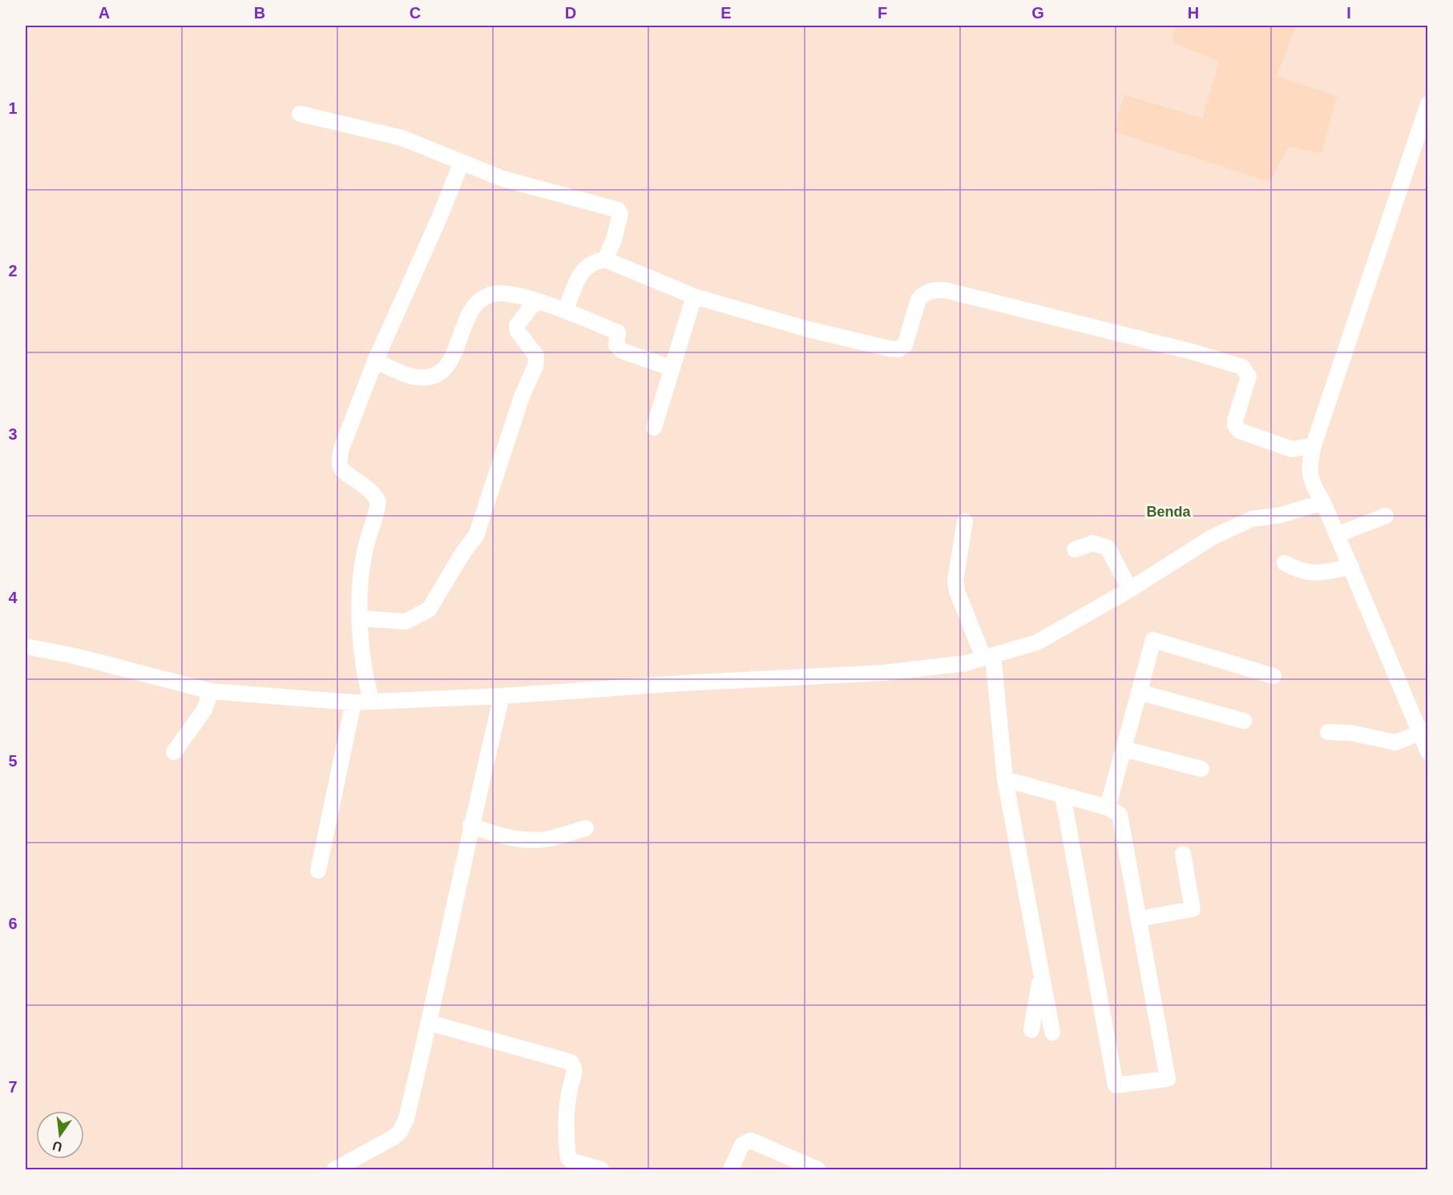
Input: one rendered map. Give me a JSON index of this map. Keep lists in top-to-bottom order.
{
  "districts": ["Benda"],
  "north": "bottom",
  "grid": {
    "columns": [
      "A",
      "B",
      "C",
      "D",
      "E",
      "F",
      "G",
      "H",
      "I"
    ],
    "rows": [
      "1",
      "2",
      "3",
      "4",
      "5",
      "6",
      "7"
    ]
  }
}
